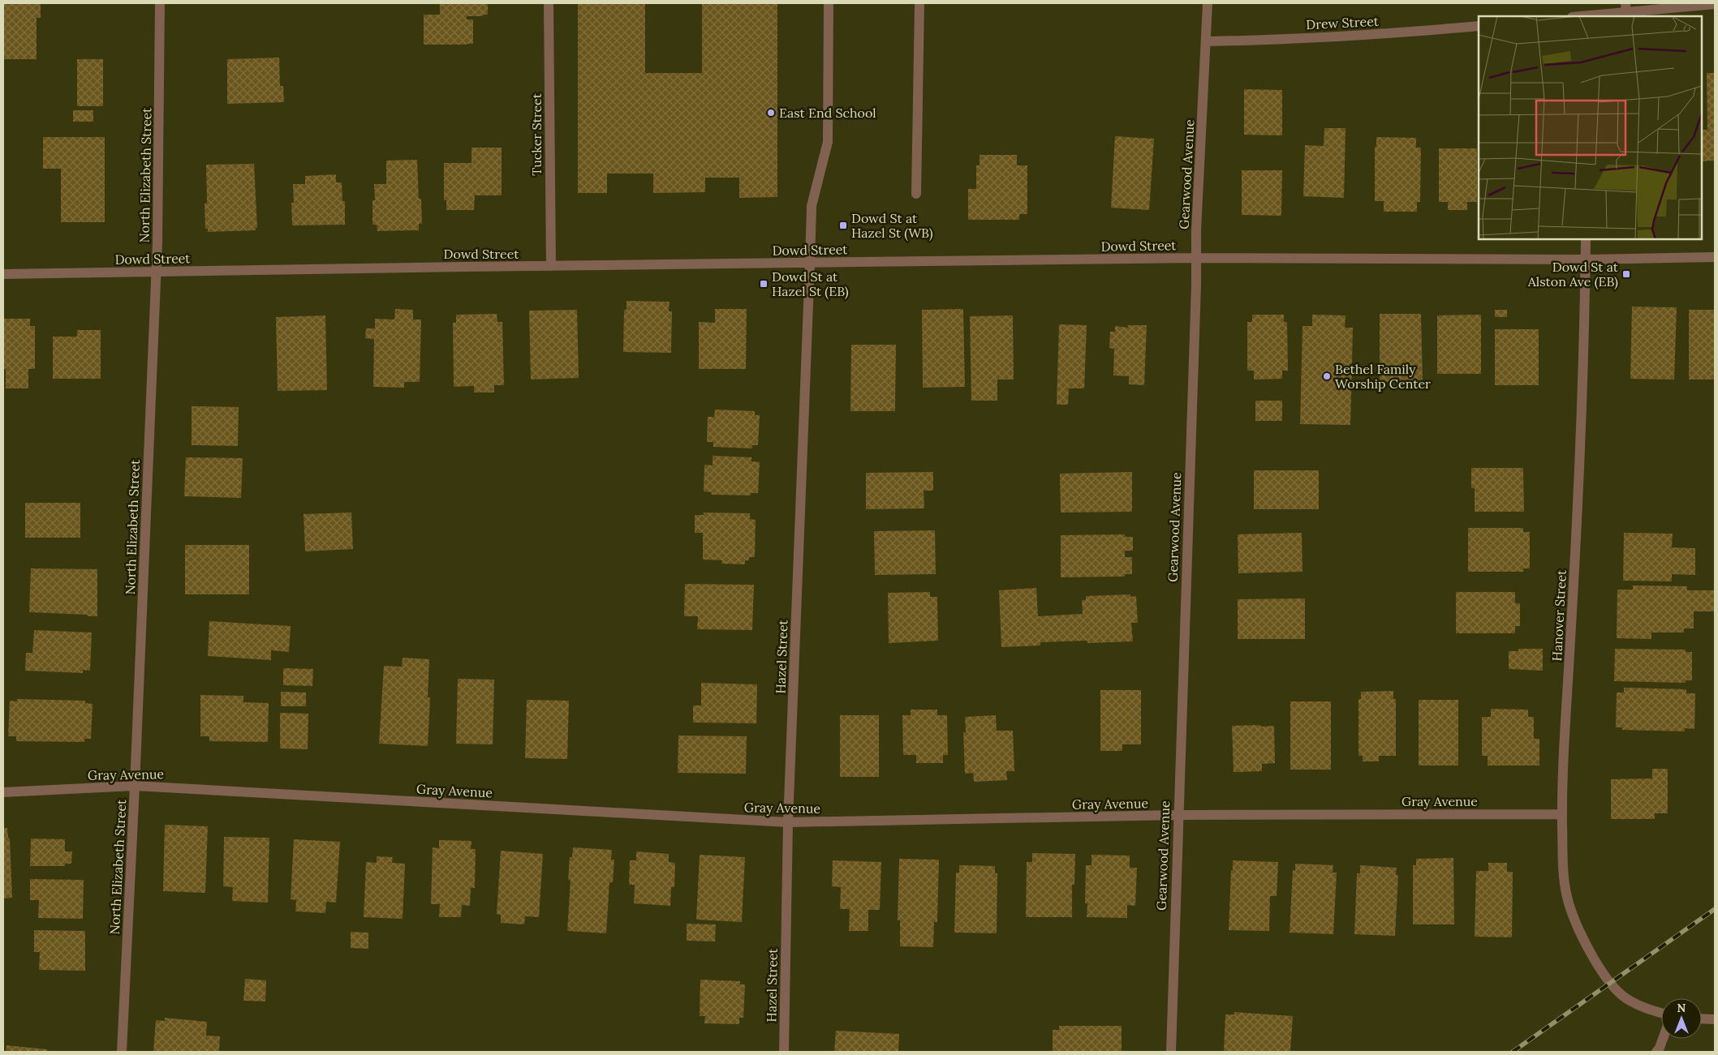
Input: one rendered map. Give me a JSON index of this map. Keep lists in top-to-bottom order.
{
  "streets": {
    "street": [
      "Drew Street",
      "Tucker Street",
      "Gearwood Avenue",
      "North Elizabeth Street",
      "Dowd Street",
      "Hanover Street",
      "Hazel Street",
      "Gray Avenue"
    ]
  },
  "crossings": [
    ["Drew Street", "Gearwood Avenue"],
    ["Tucker Street", "Dowd Street"],
    ["Gearwood Avenue", "Dowd Street"],
    ["Gearwood Avenue", "Gray Avenue"],
    ["North Elizabeth Street", "Dowd Street"],
    ["North Elizabeth Street", "Gray Avenue"],
    ["Dowd Street", "Hanover Street"],
    ["Dowd Street", "Hazel Street"],
    ["Hanover Street", "Gray Avenue"],
    ["Hazel Street", "Gray Avenue"]
  ],
  "places": {
    "other": ["East End School", "Bethel Family Worship Center"],
    "transit": ["Dowd St at Hazel St (WB)", "Dowd St at Alston Ave (EB)", "Dowd St at Hazel St (EB)"]
  },
  "north": "top"
}
